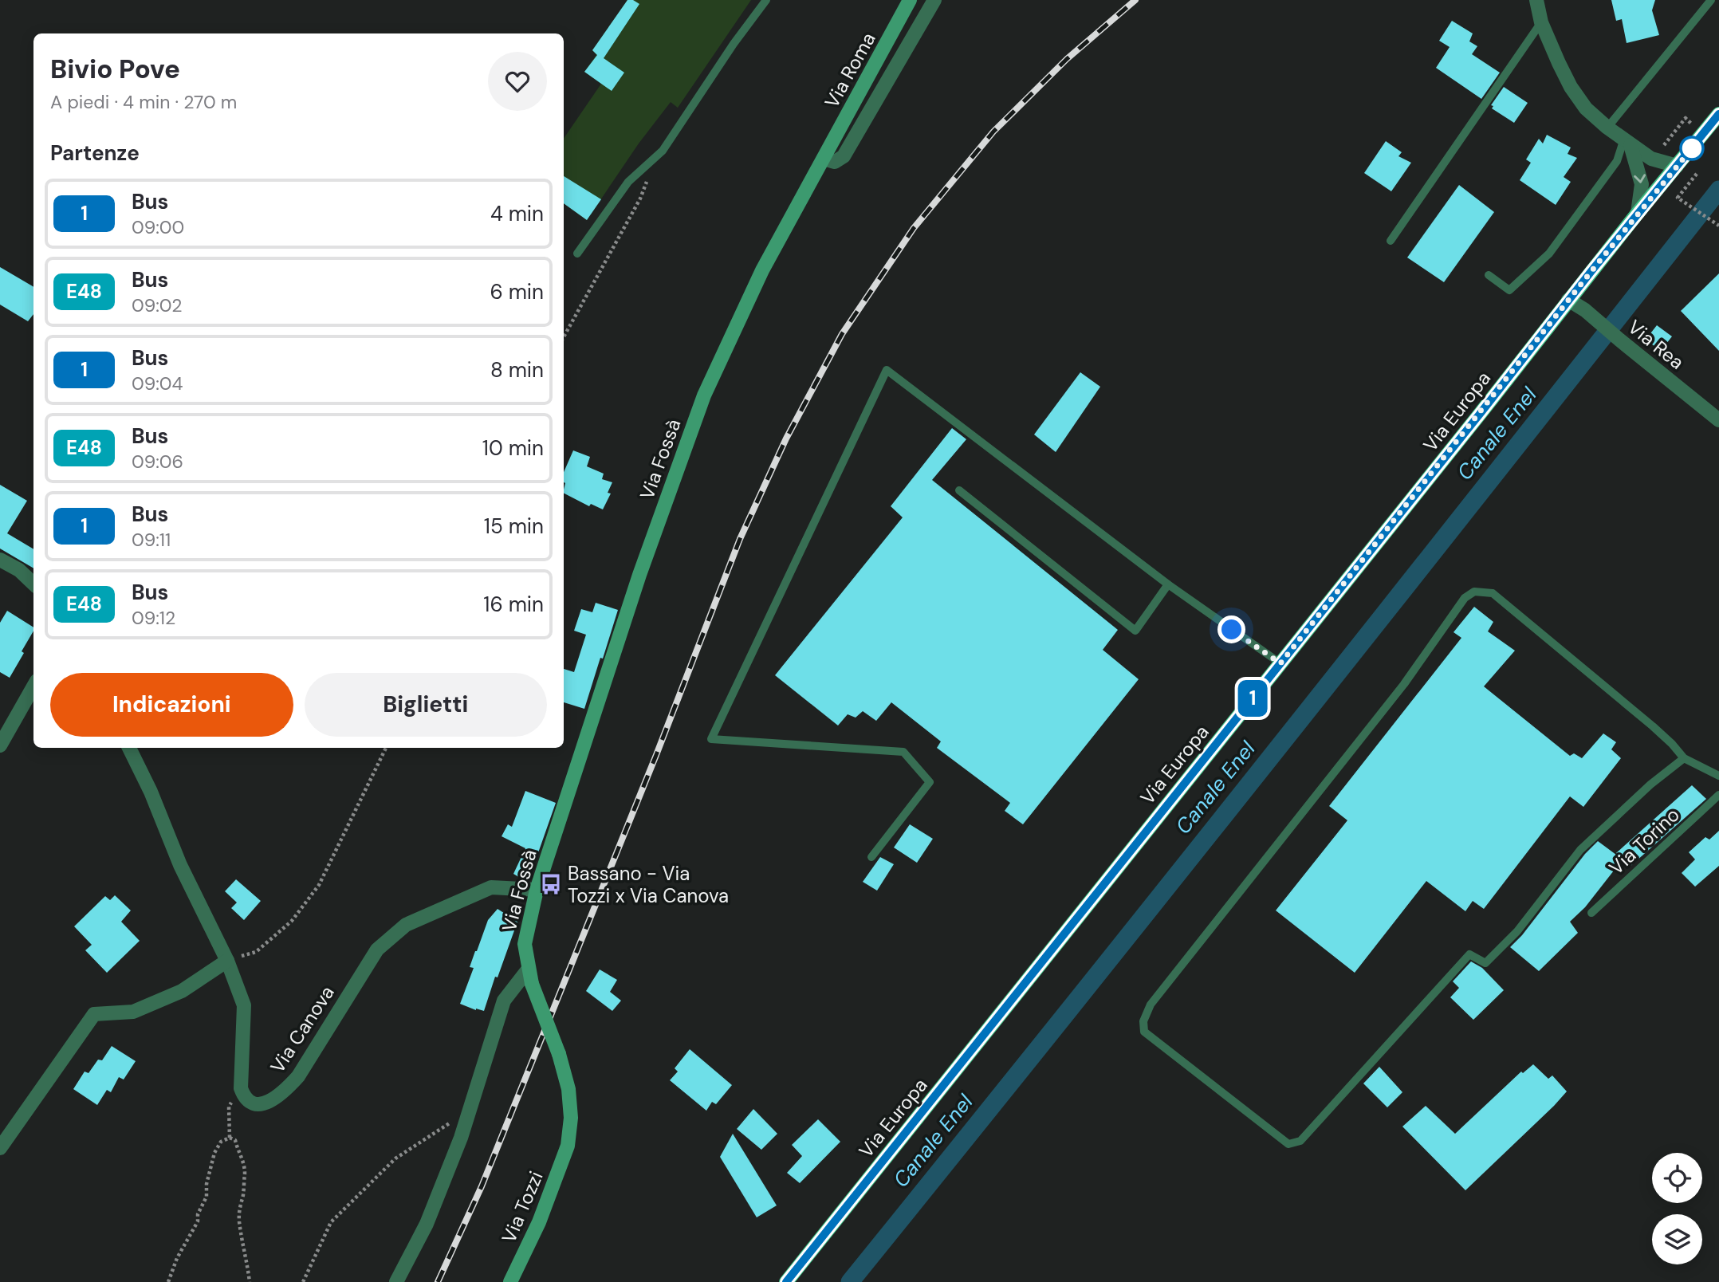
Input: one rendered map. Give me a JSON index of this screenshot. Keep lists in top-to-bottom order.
{
  "streets": {
    "main road": [
      "Via Roma",
      "Via Europa",
      "Via Fossà",
      "Via Tozzi"
    ],
    "street": ["Via Rea", "Via Canova"],
    "lane": ["Via Torino"]
  },
  "crossings": [
    ["Via Roma", "Via Fossà"],
    ["Via Rea", "Via Europa"],
    ["Via Fossà", "Via Canova"],
    ["Via Fossà", "Via Tozzi"]
  ],
  "water": ["Canale Enel"],
  "places": {
    "bus stop": ["Bassano - Via Tozzi x Via Canova"]
  },
  "lines": ["bus line 1"],
  "page": {
    "on_map": "1",
    "heading": [
      ["Bivio Pove", "A piedi · 4 min · 270 m"],
      "Partenze"
    ],
    "list": [
      {
        "mark": "1",
        "name": "Bus",
        "note": "09:00",
        "value": "4 min"
      },
      {
        "mark": "E48",
        "name": "Bus",
        "note": "09:02",
        "value": "6 min"
      },
      {
        "mark": "1",
        "name": "Bus",
        "note": "09:04",
        "value": "8 min"
      },
      {
        "mark": "E48",
        "name": "Bus",
        "note": "09:06",
        "value": "10 min"
      },
      {
        "mark": "1",
        "name": "Bus",
        "note": "09:11",
        "value": "15 min"
      },
      {
        "mark": "E48",
        "name": "Bus",
        "note": "09:12",
        "value": "16 min"
      }
    ],
    "buttons": ["Indicazioni", "Biglietti"]
  }
}
